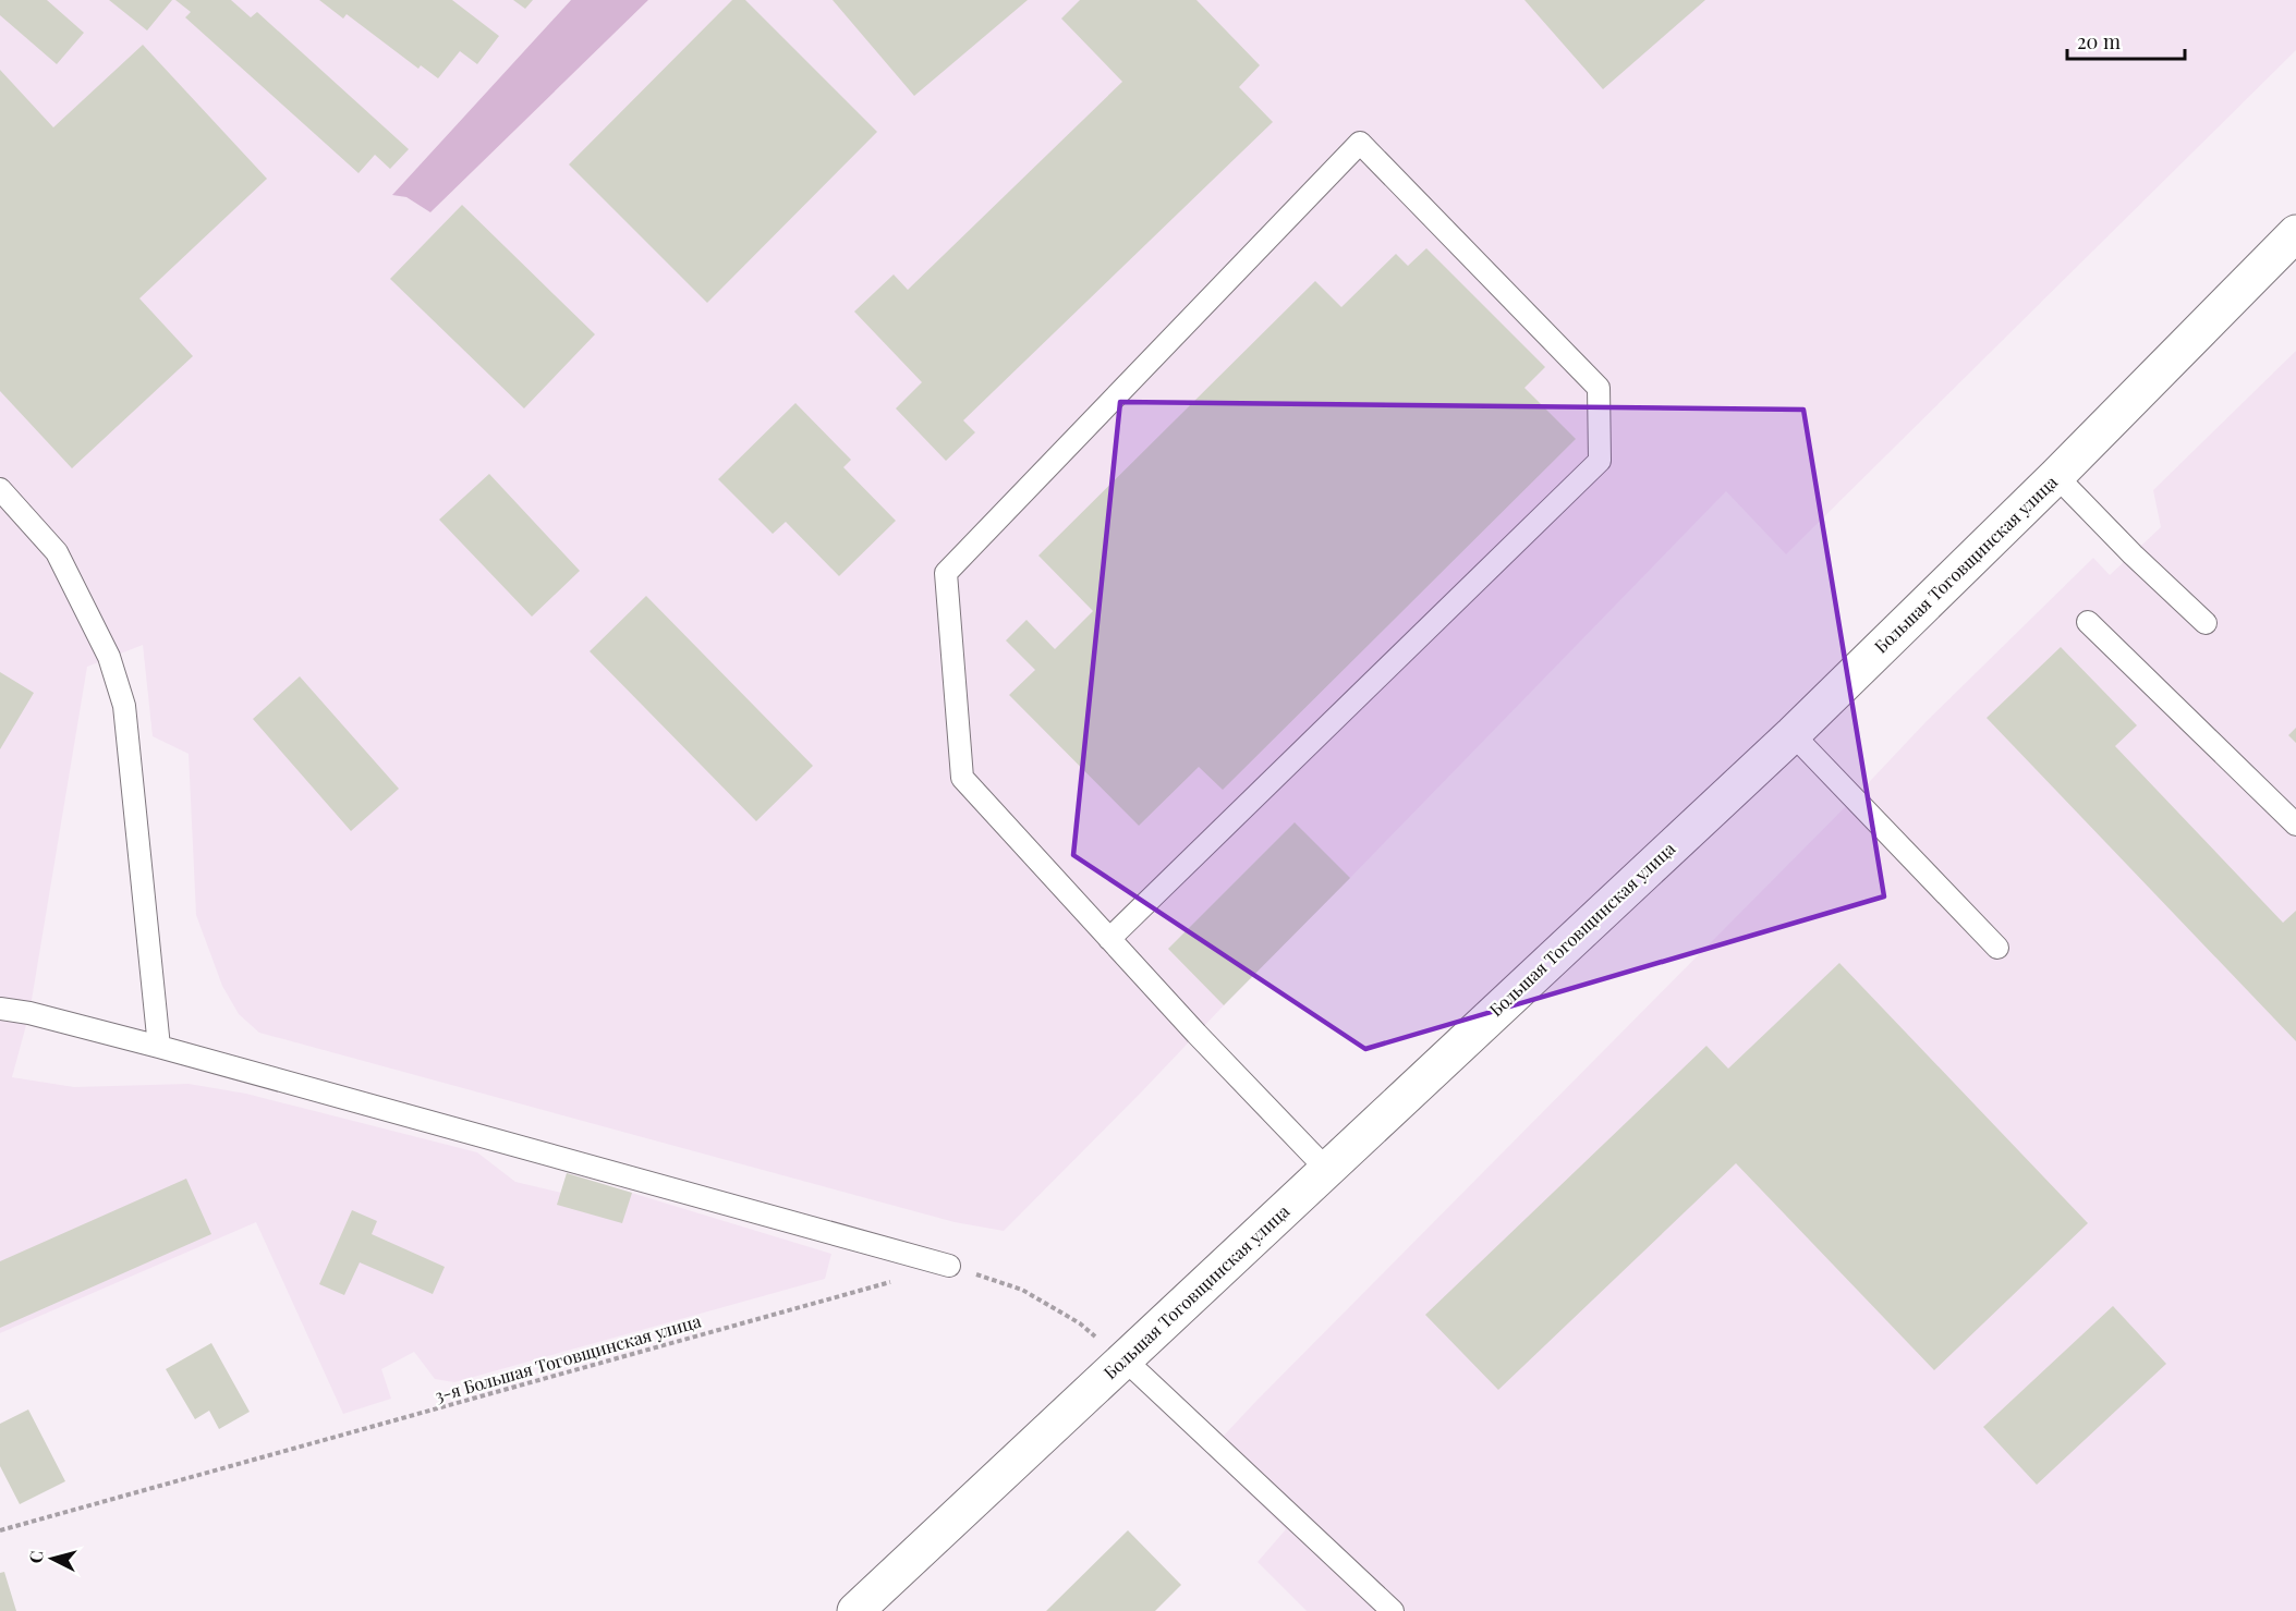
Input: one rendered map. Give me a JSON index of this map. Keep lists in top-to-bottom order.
{
  "streets": {
    "street": ["Большая Тоговщинская улица"],
    "path": ["3-я Большая Тоговщинская улица"]
  },
  "scale_bar": "20 m",
  "north": "left"
}
